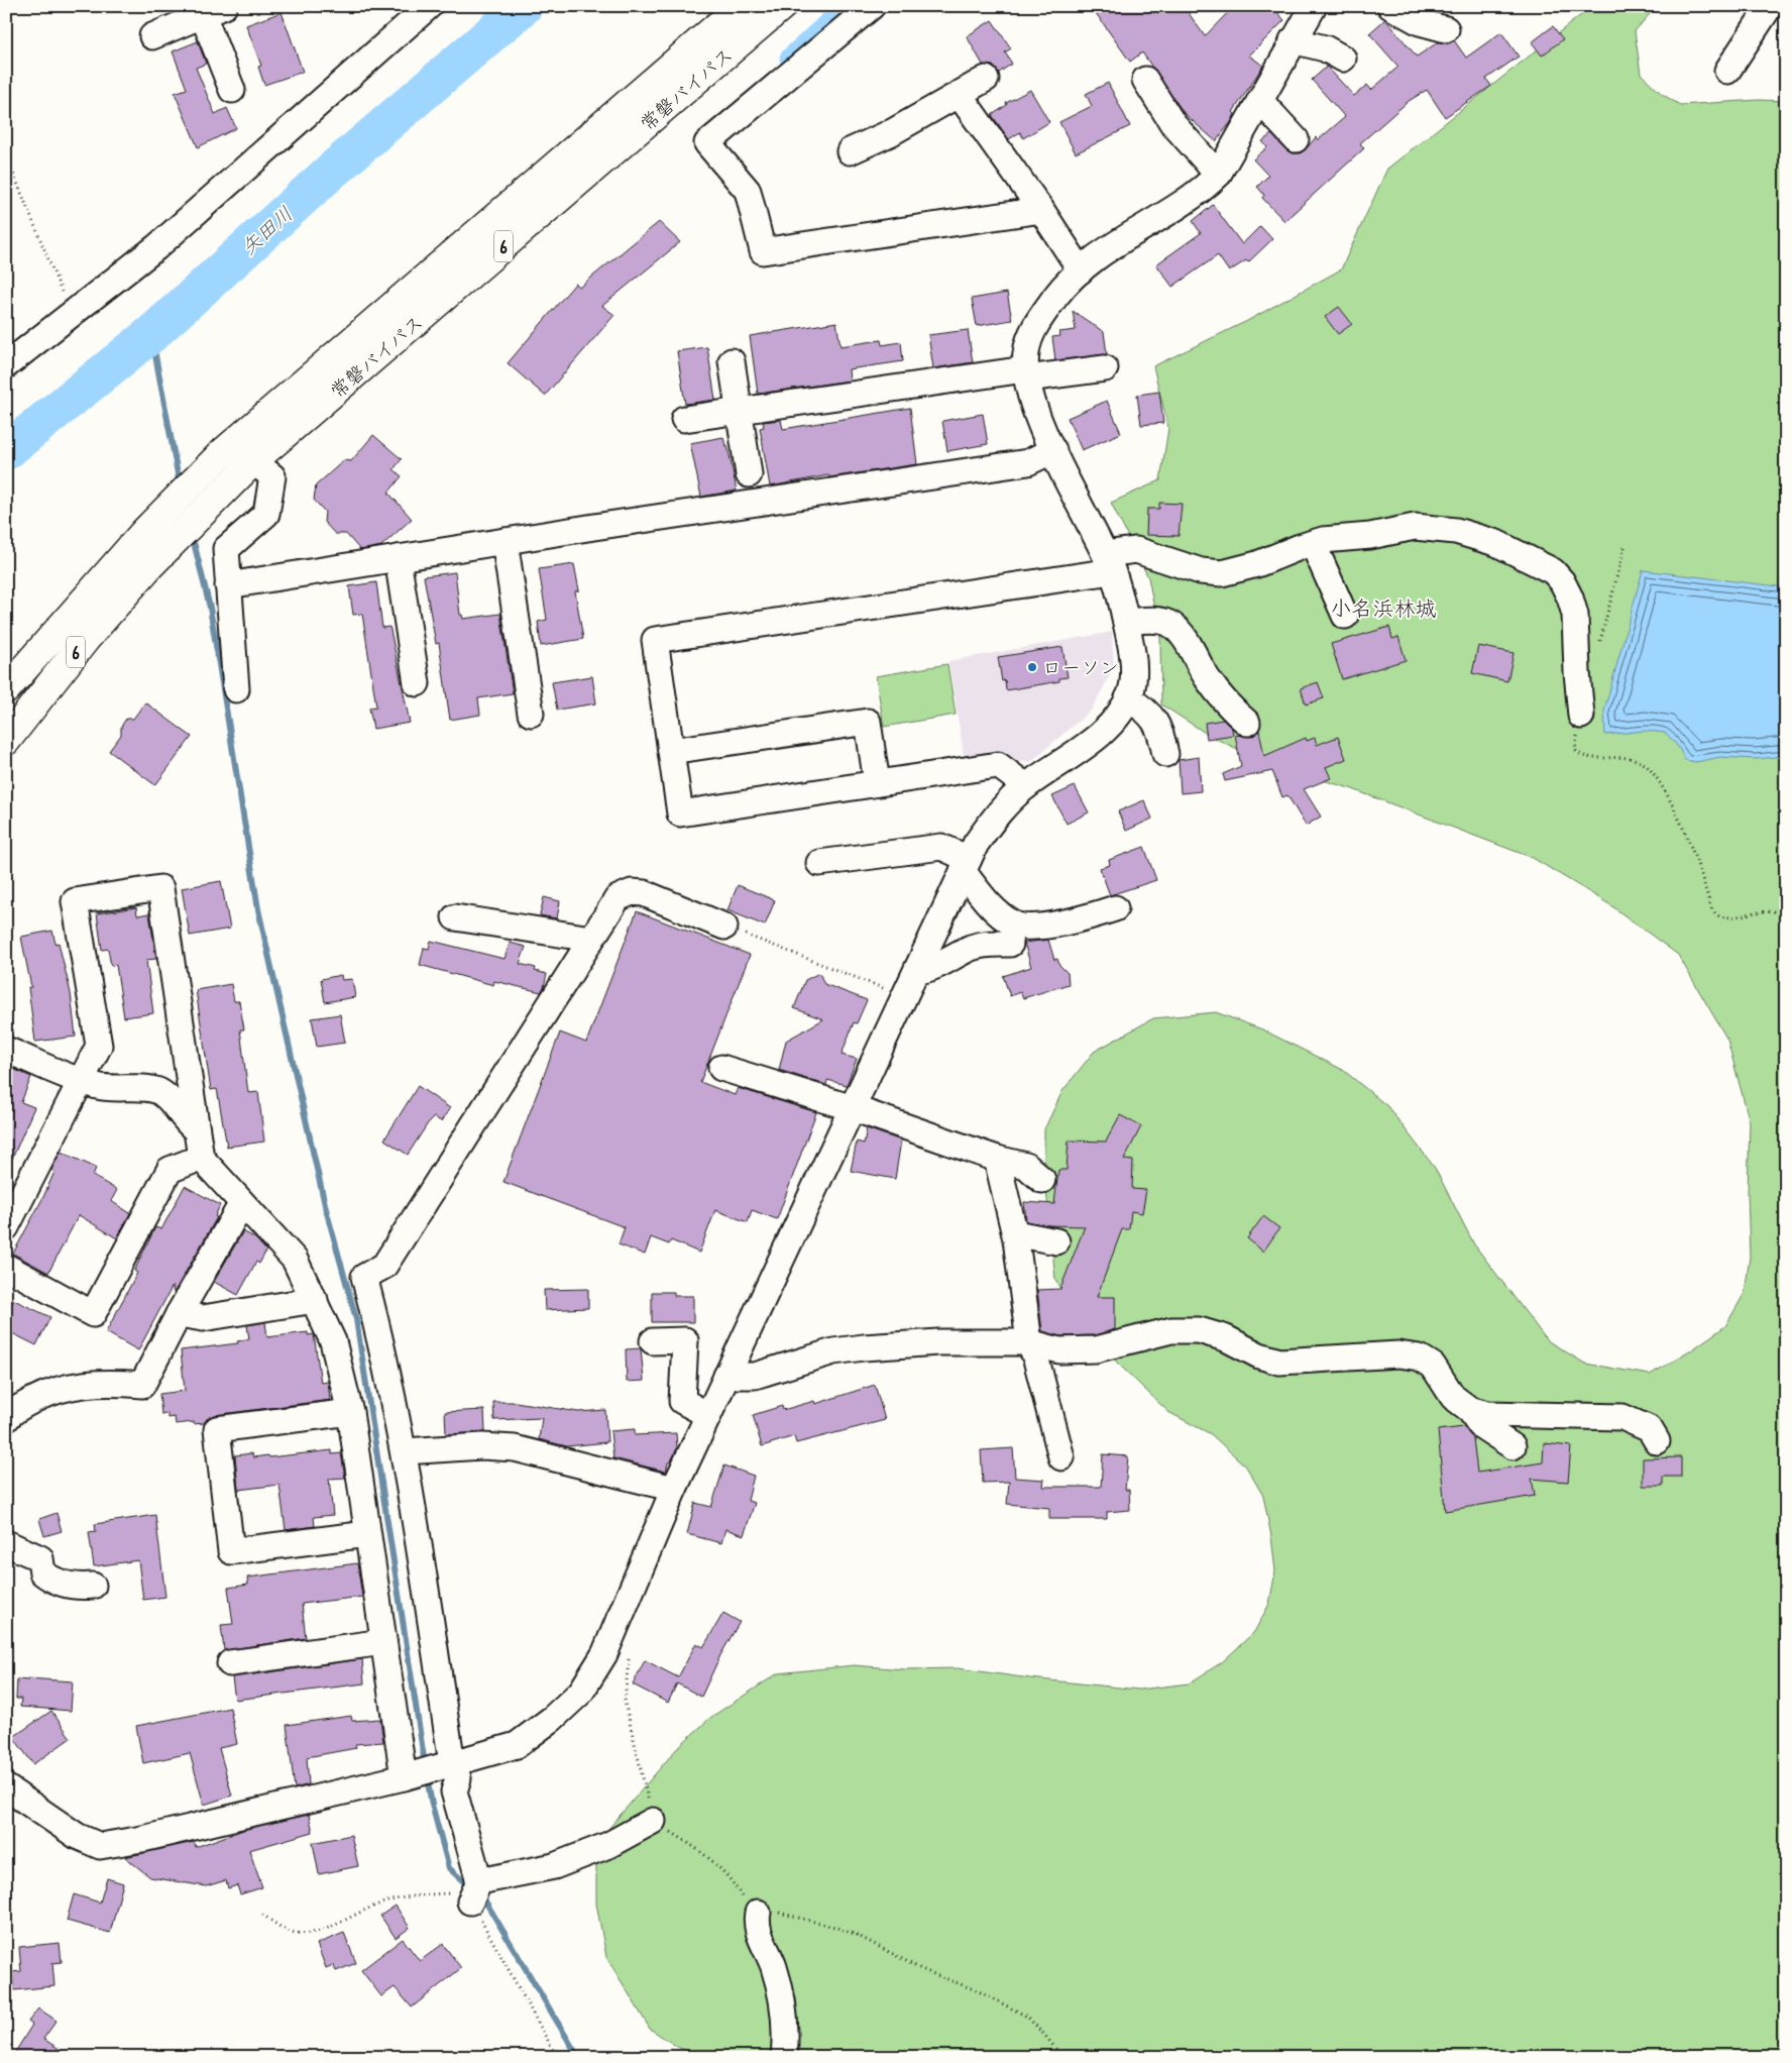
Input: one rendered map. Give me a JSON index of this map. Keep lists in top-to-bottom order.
{
  "streets": {
    "highway": ["常磐バイパス", "6"]
  },
  "districts": ["小名浜林城"],
  "water": ["矢田川"],
  "places": ["ローソン"]
}
